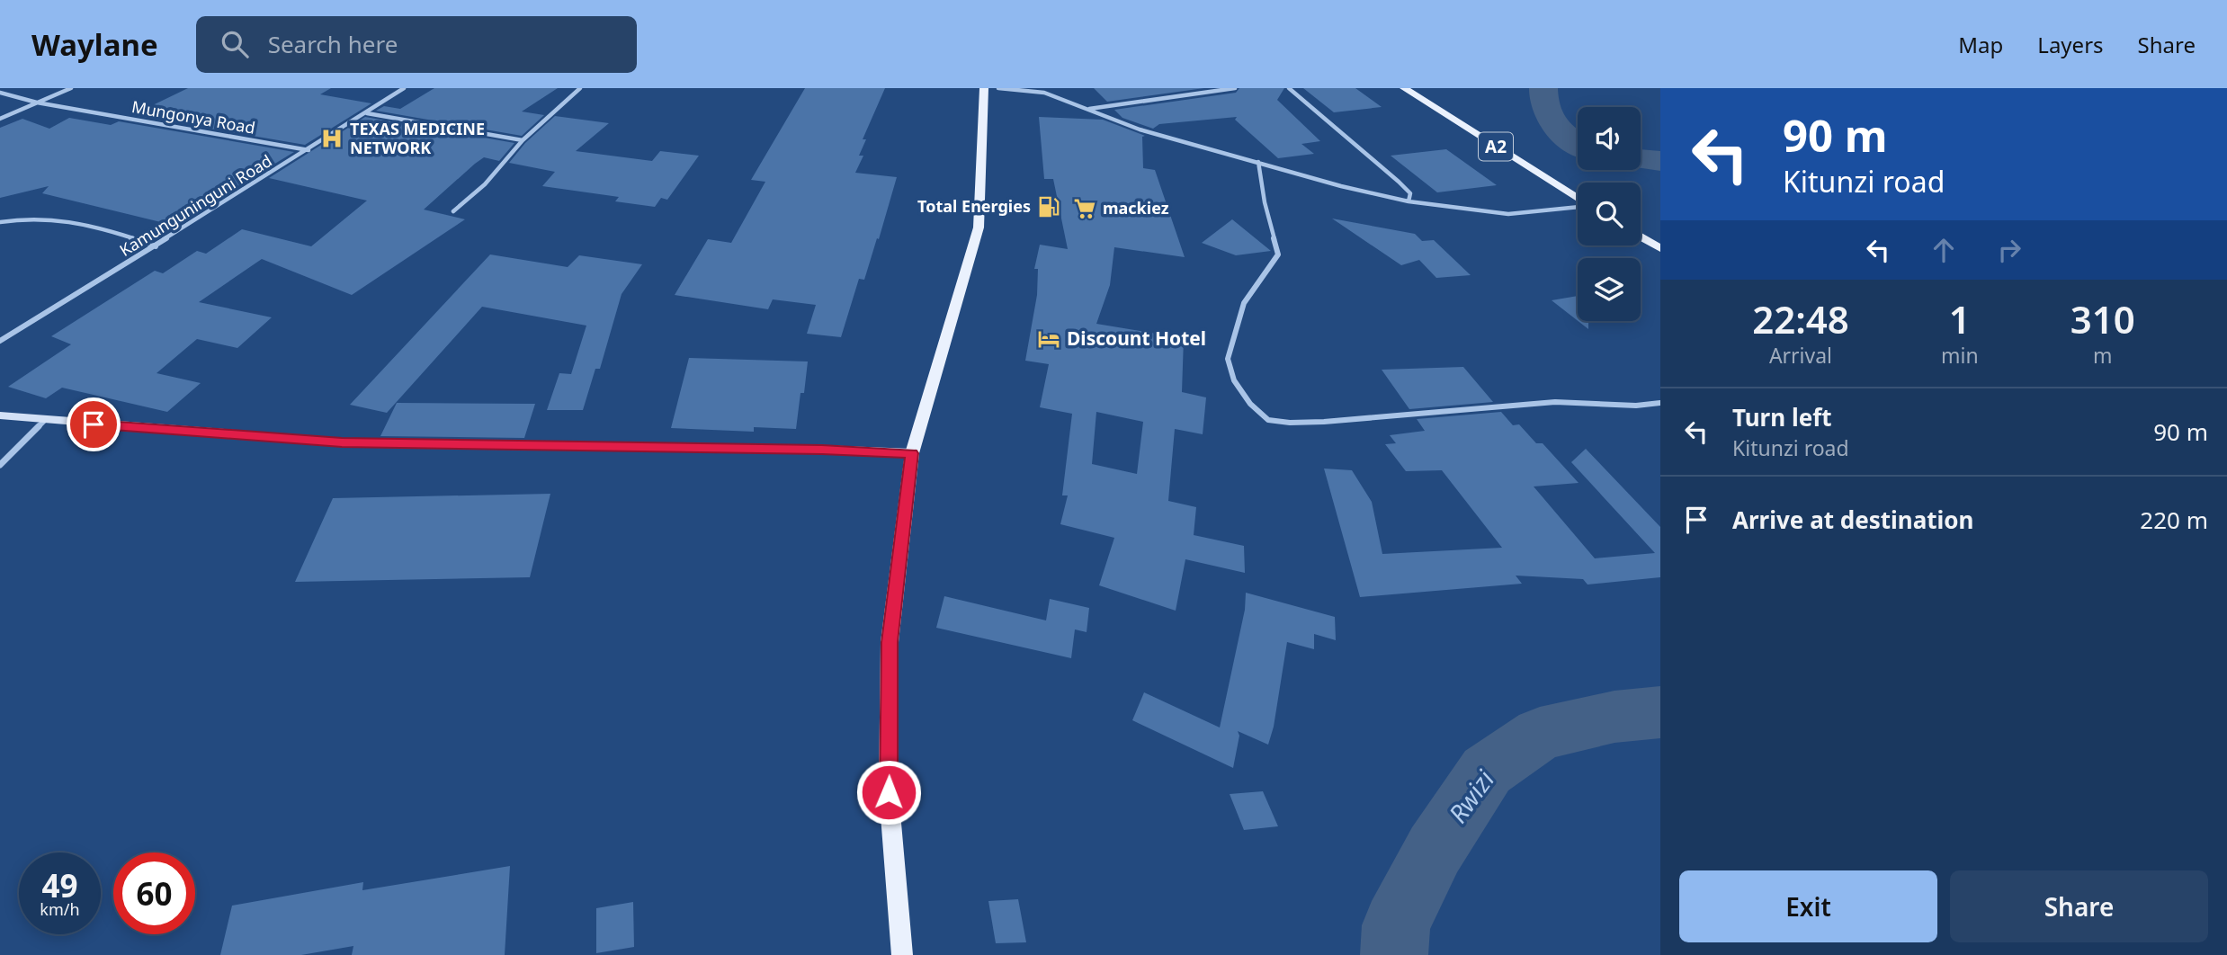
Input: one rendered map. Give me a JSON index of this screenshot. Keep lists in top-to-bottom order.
{
  "streets": {
    "main road": ["A2"],
    "street": ["Mungonya Road", "Kamunguninguni Road"]
  },
  "crossings": [
    ["Mungonya Road", "Kamunguninguni Road"]
  ],
  "water": ["Rwizi"],
  "places": {
    "hospital": ["TEXAS MEDICINE NETWORK"],
    "fuel station": ["Total Energies"],
    "supermarket": ["mackiez"],
    "hotel": ["Discount Hotel"]
  },
  "page": {
    "header": "Waylane",
    "search": "Search here",
    "nav": ["Map", "Layers", "Share"],
    "turn": ["90 m", "Kitunzi road"],
    "eta": [
      "22:48",
      "Arrival",
      "1",
      "min",
      "310",
      "m"
    ],
    "list": [
      {
        "name": "Turn left",
        "note": "Kitunzi road",
        "value": "90 m"
      },
      {
        "name": "Arrive at destination",
        "value": "220 m"
      }
    ],
    "speed": "49 km/h",
    "limit": "60",
    "buttons": ["Exit", "Share"]
  }
}
